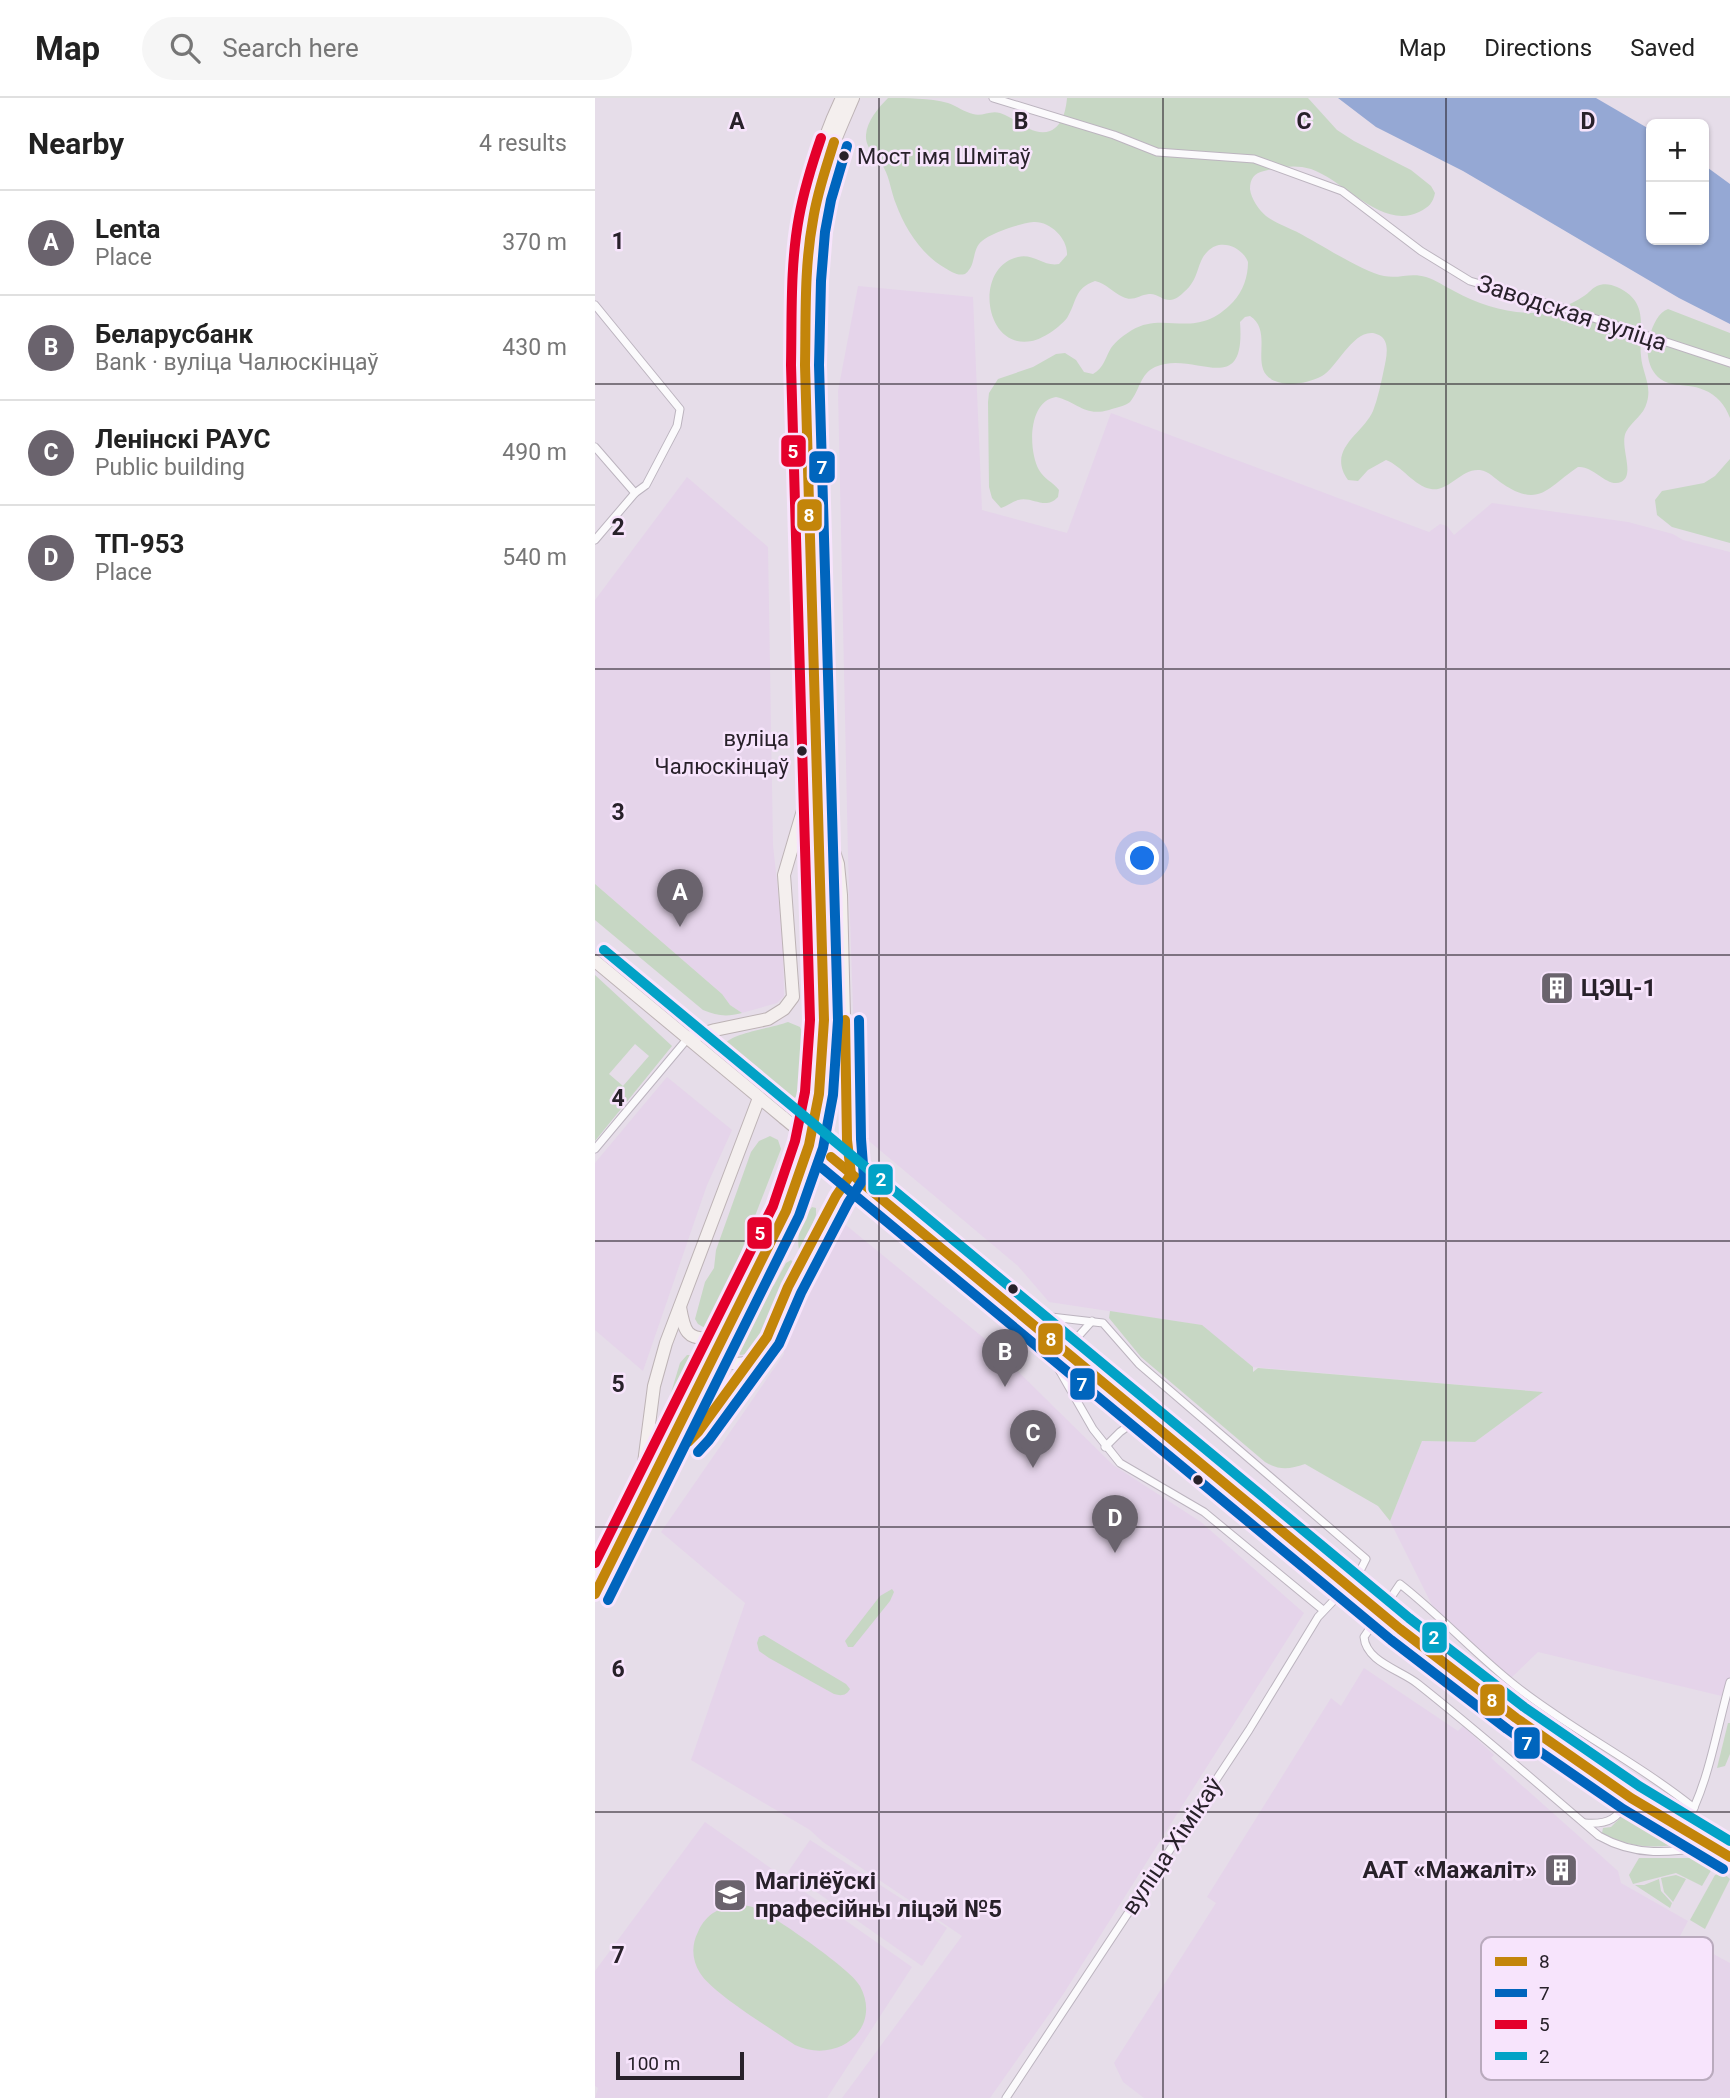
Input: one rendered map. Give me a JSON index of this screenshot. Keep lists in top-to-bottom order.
{
  "streets": {
    "street": ["Заводская вуліца", "вуліца Хімікаў"]
  },
  "places": {
    "other": ["Мост імя Шмітаў", "вуліца Чалюскінцаў"],
    "building": ["ЦЭЦ-1", "ААТ «Мажаліт»"],
    "school or university": ["Магілёўскі прафесійны ліцэй №5"]
  },
  "lines": [
    "transit line 5",
    "transit line 8",
    "transit line 7",
    "transit line 2"
  ],
  "legend": [
    "8",
    "7",
    "5",
    "2"
  ],
  "scale_bar": "100 m",
  "page": {
    "header": "Map",
    "search": "Search here",
    "nav": ["Map", "Directions", "Saved"],
    "heading": ["Nearby", "4 results"],
    "map_buttons": ["+", "−"],
    "list": [
      {
        "mark": "A",
        "name": "Lenta",
        "note": "Place",
        "value": "370 m"
      },
      {
        "mark": "B",
        "name": "Беларусбанк",
        "note": "Bank · вуліца Чалюскінцаў",
        "value": "430 m"
      },
      {
        "mark": "C",
        "name": "Ленінскі РАУС",
        "note": "Public building",
        "value": "490 m"
      },
      {
        "mark": "D",
        "name": "ТП-953",
        "note": "Place",
        "value": "540 m"
      }
    ],
    "pins": [
      "A",
      "B",
      "C",
      "D"
    ],
    "scale": "100 m"
  },
  "grid": {
    "columns": [
      "A",
      "B",
      "C",
      "D"
    ],
    "rows": [
      "1",
      "2",
      "3",
      "4",
      "5",
      "6",
      "7"
    ]
  }
}
